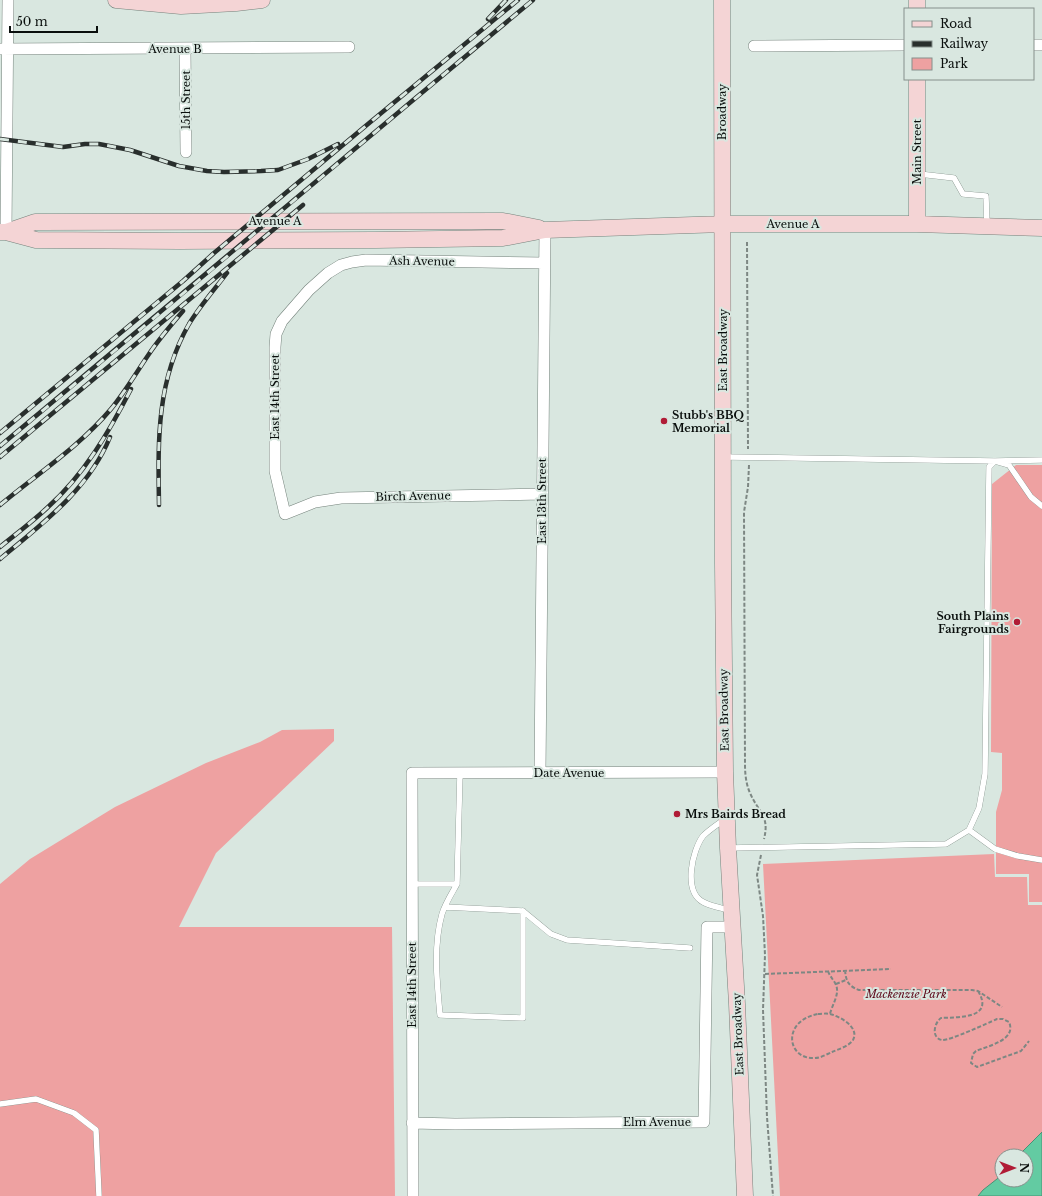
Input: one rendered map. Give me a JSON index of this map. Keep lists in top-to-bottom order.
{
  "streets": {
    "main road": [
      "Broadway",
      "Main Street",
      "Avenue A",
      "East Broadway"
    ],
    "street": [
      "Avenue B",
      "15th Street",
      "Ash Avenue",
      "East 14th Street",
      "Birch Avenue",
      "East 13th Street",
      "Date Avenue",
      "Elm Avenue"
    ]
  },
  "crossings": [
    ["Avenue B", "15th Street"],
    ["Broadway", "Avenue A"],
    ["Broadway", "East Broadway"],
    ["Main Street", "Avenue A"],
    ["Avenue A", "East Broadway"],
    ["Avenue A", "East 13th Street"],
    ["Ash Avenue", "East 14th Street"],
    ["Ash Avenue", "East 13th Street"],
    ["East Broadway", "Date Avenue"],
    ["East Broadway", "Elm Avenue"],
    ["East 14th Street", "Birch Avenue"],
    ["East 14th Street", "Date Avenue"],
    ["East 14th Street", "Elm Avenue"],
    ["Birch Avenue", "East 13th Street"],
    ["East 13th Street", "Date Avenue"]
  ],
  "parks": ["Mackenzie Park"],
  "places": ["Stubb's BBQ Memorial", "South Plains Fairgrounds", "Mrs Bairds Bread"],
  "legend": ["Road", "Railway", "Park"],
  "scale_bar": "50 m",
  "north": "right"
}
